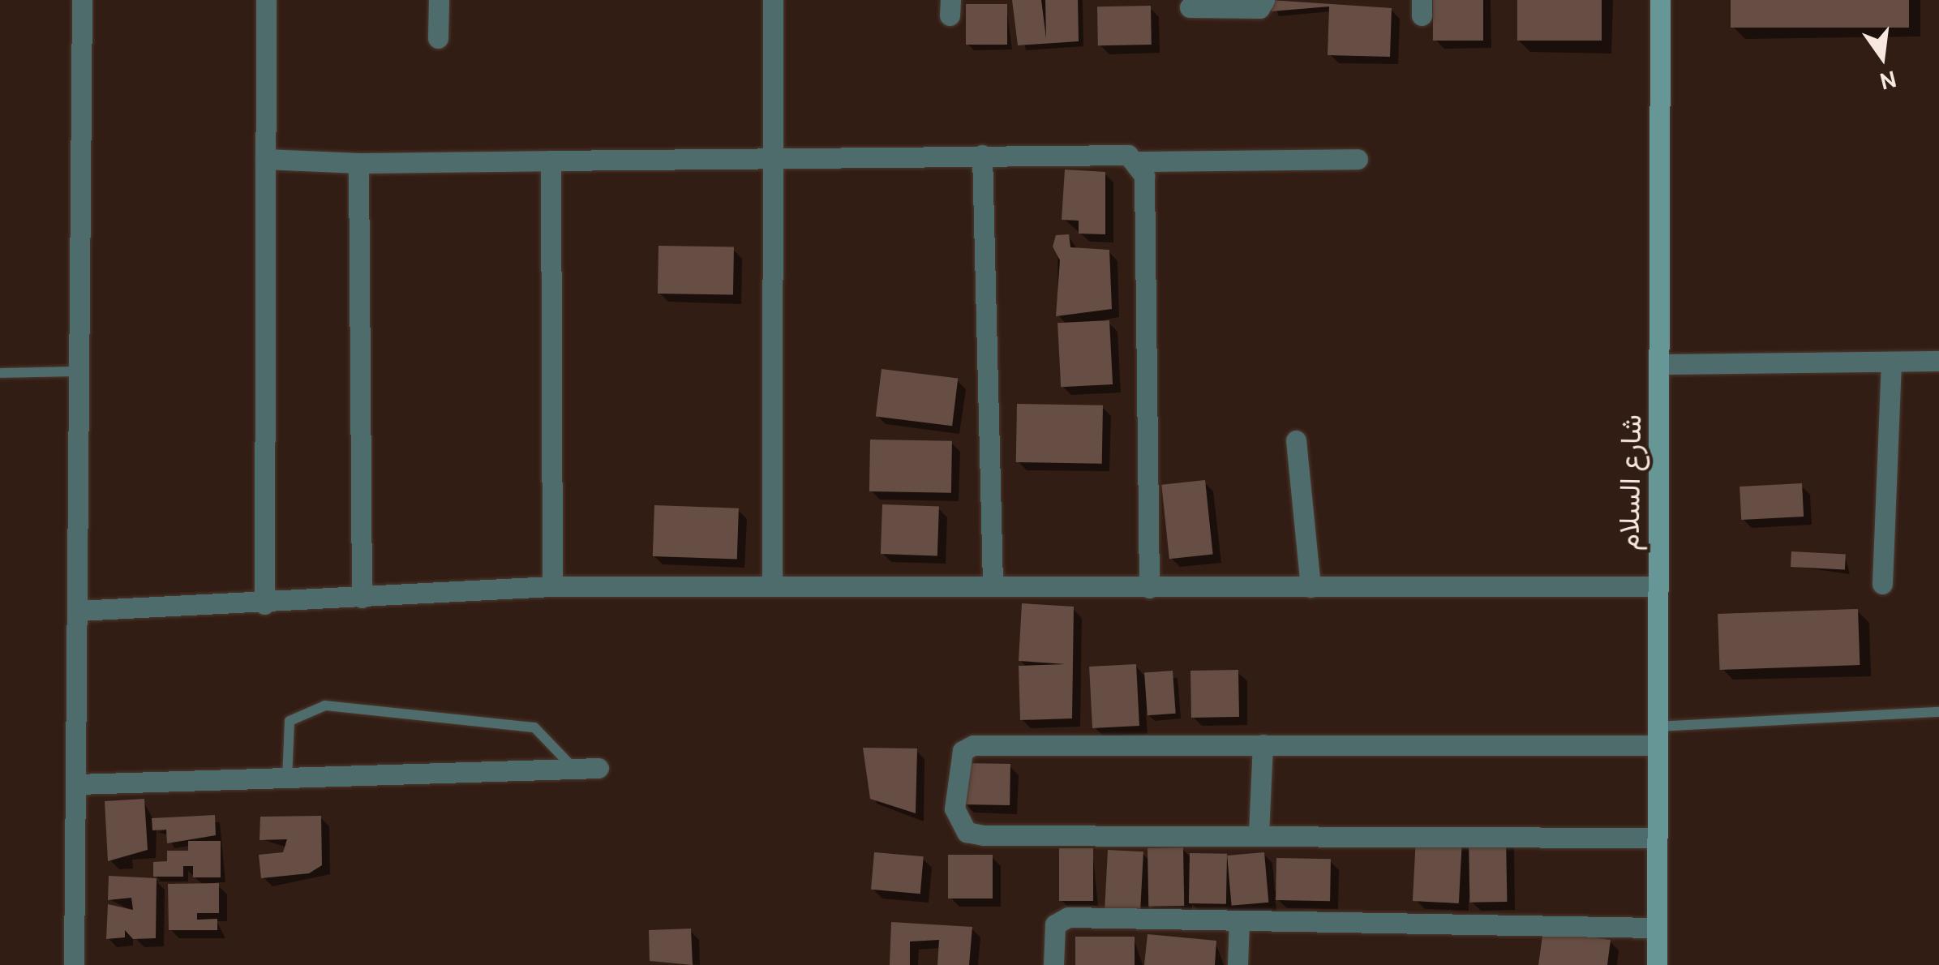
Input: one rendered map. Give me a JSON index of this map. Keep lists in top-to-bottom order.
{
  "streets": {
    "main road": ["شارع السلام"]
  },
  "north": "bottom"
}
